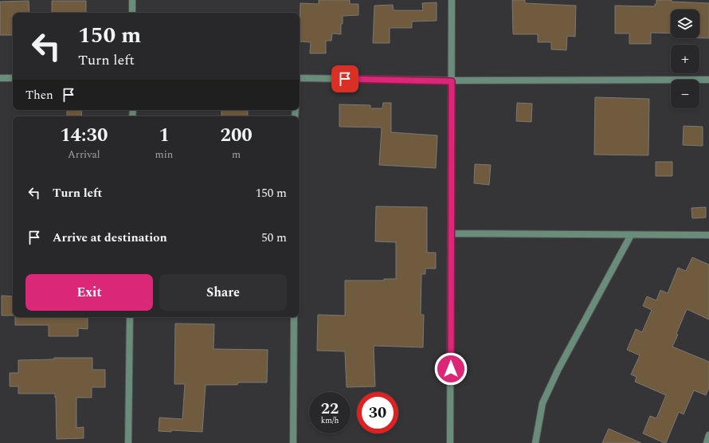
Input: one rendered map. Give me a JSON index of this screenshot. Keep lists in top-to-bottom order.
{
  "page": {
    "map_buttons": ["+", "−"],
    "turn": ["150 m", "Turn left"],
    "then": "Then",
    "eta": [
      "14:30",
      "Arrival",
      "1",
      "min",
      "200",
      "m"
    ],
    "list": [
      {
        "name": "Turn left",
        "value": "150 m"
      },
      {
        "name": "Arrive at destination",
        "value": "50 m"
      }
    ],
    "buttons": ["Exit", "Share"],
    "speed": "22 km/h",
    "limit": "30"
  }
}
